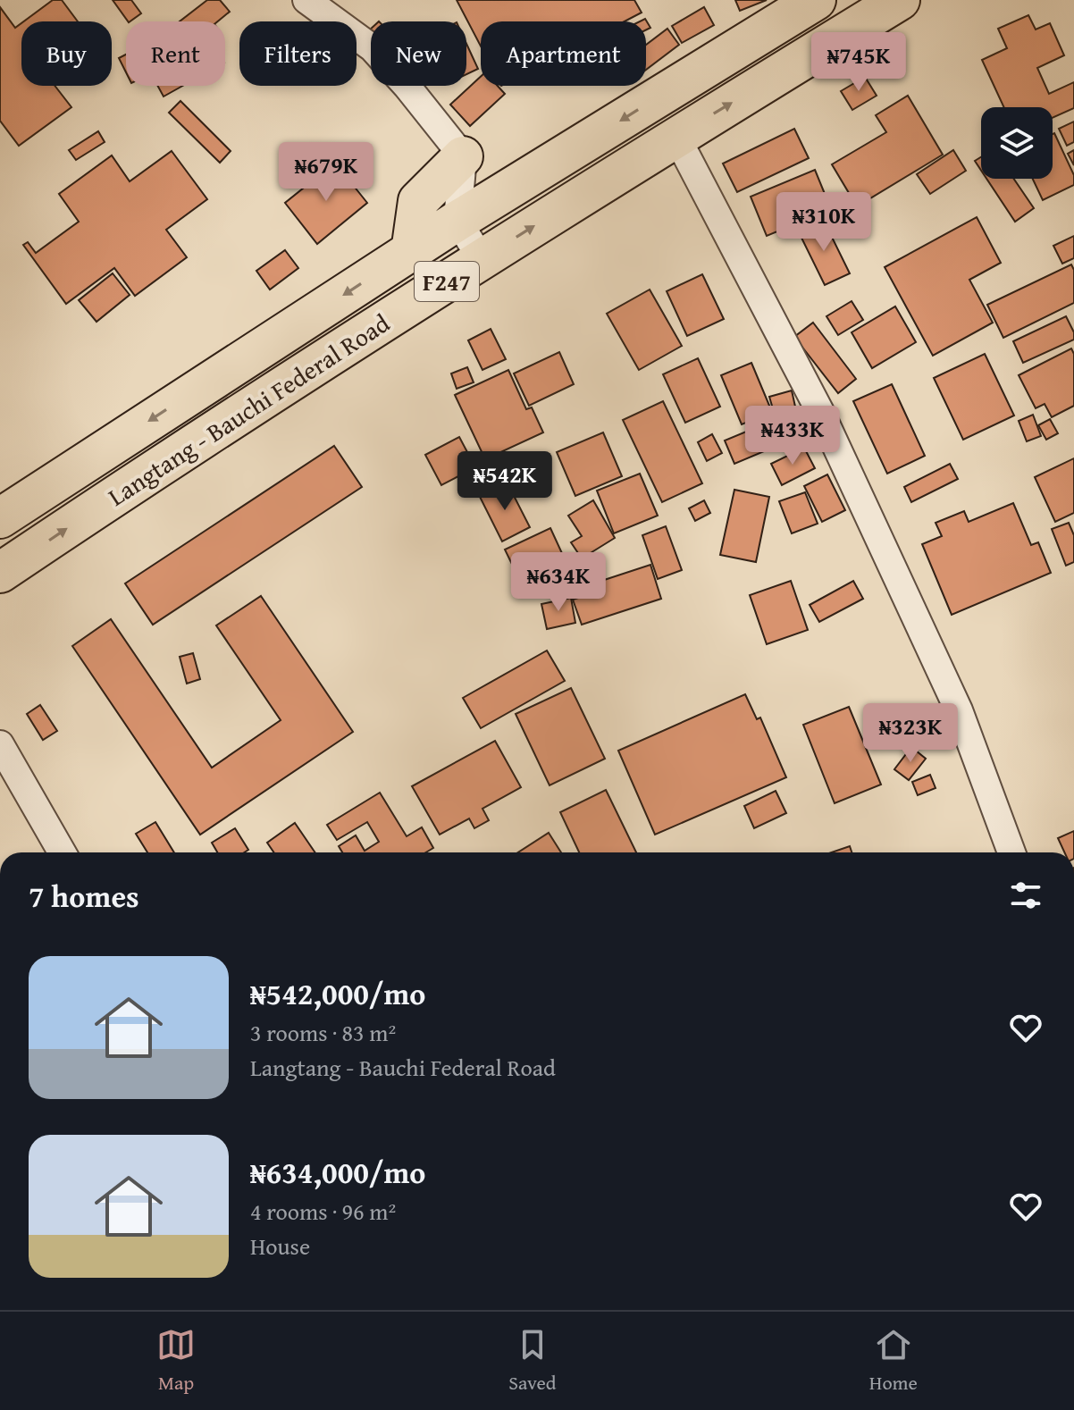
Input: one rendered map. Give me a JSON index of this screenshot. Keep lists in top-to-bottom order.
{
  "streets": {
    "main road": ["F247", "Langtang - Bauchi Federal Road"]
  },
  "page": {
    "chip": [
      "Buy",
      "Rent",
      "Filters",
      "New",
      "Apartment"
    ],
    "price": [
      "₦745K",
      "₦679K",
      "₦310K",
      "₦433K",
      "₦542K",
      "₦634K",
      "₦323K"
    ],
    "heading": "7 homes",
    "list": [
      {
        "name": "₦542,000/mo",
        "note": "3 rooms · 83 m² · Langtang - Bauchi Federal Road"
      },
      {
        "name": "₦634,000/mo",
        "note": "4 rooms · 96 m² · House"
      }
    ],
    "tabs": ["Map", "Saved", "Home"]
  }
}
